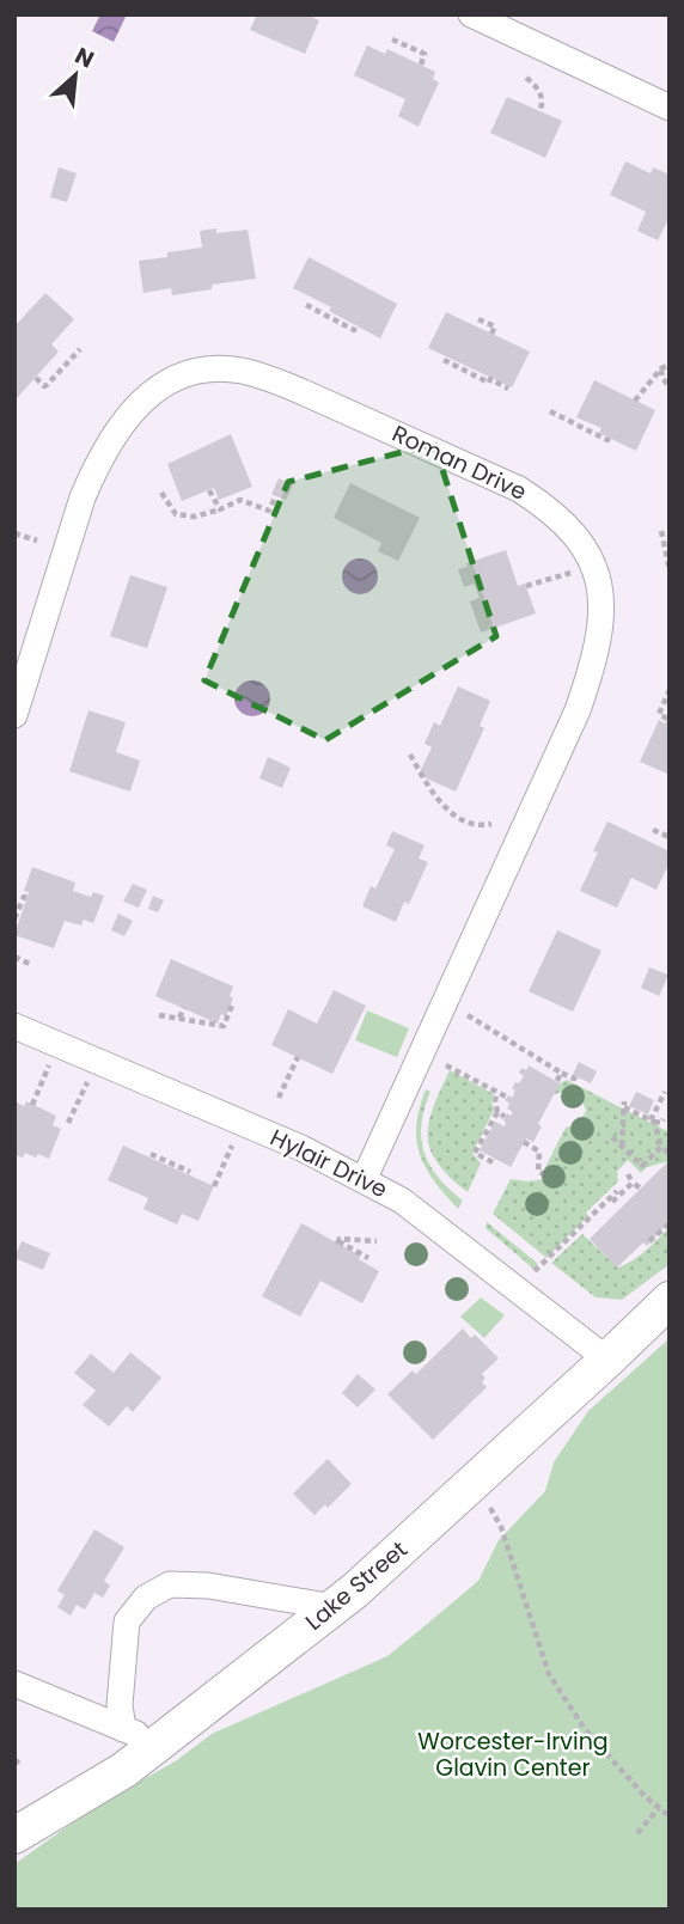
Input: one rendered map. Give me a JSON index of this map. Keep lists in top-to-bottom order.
{
  "streets": {
    "main road": ["Lake Street"],
    "street": ["Roman Drive", "Hylair Drive"]
  },
  "crossings": [
    ["Roman Drive", "Hylair Drive"],
    ["Hylair Drive", "Lake Street"]
  ],
  "parks": ["Worcester-Irving Glavin Center"],
  "north": "top right"
}
